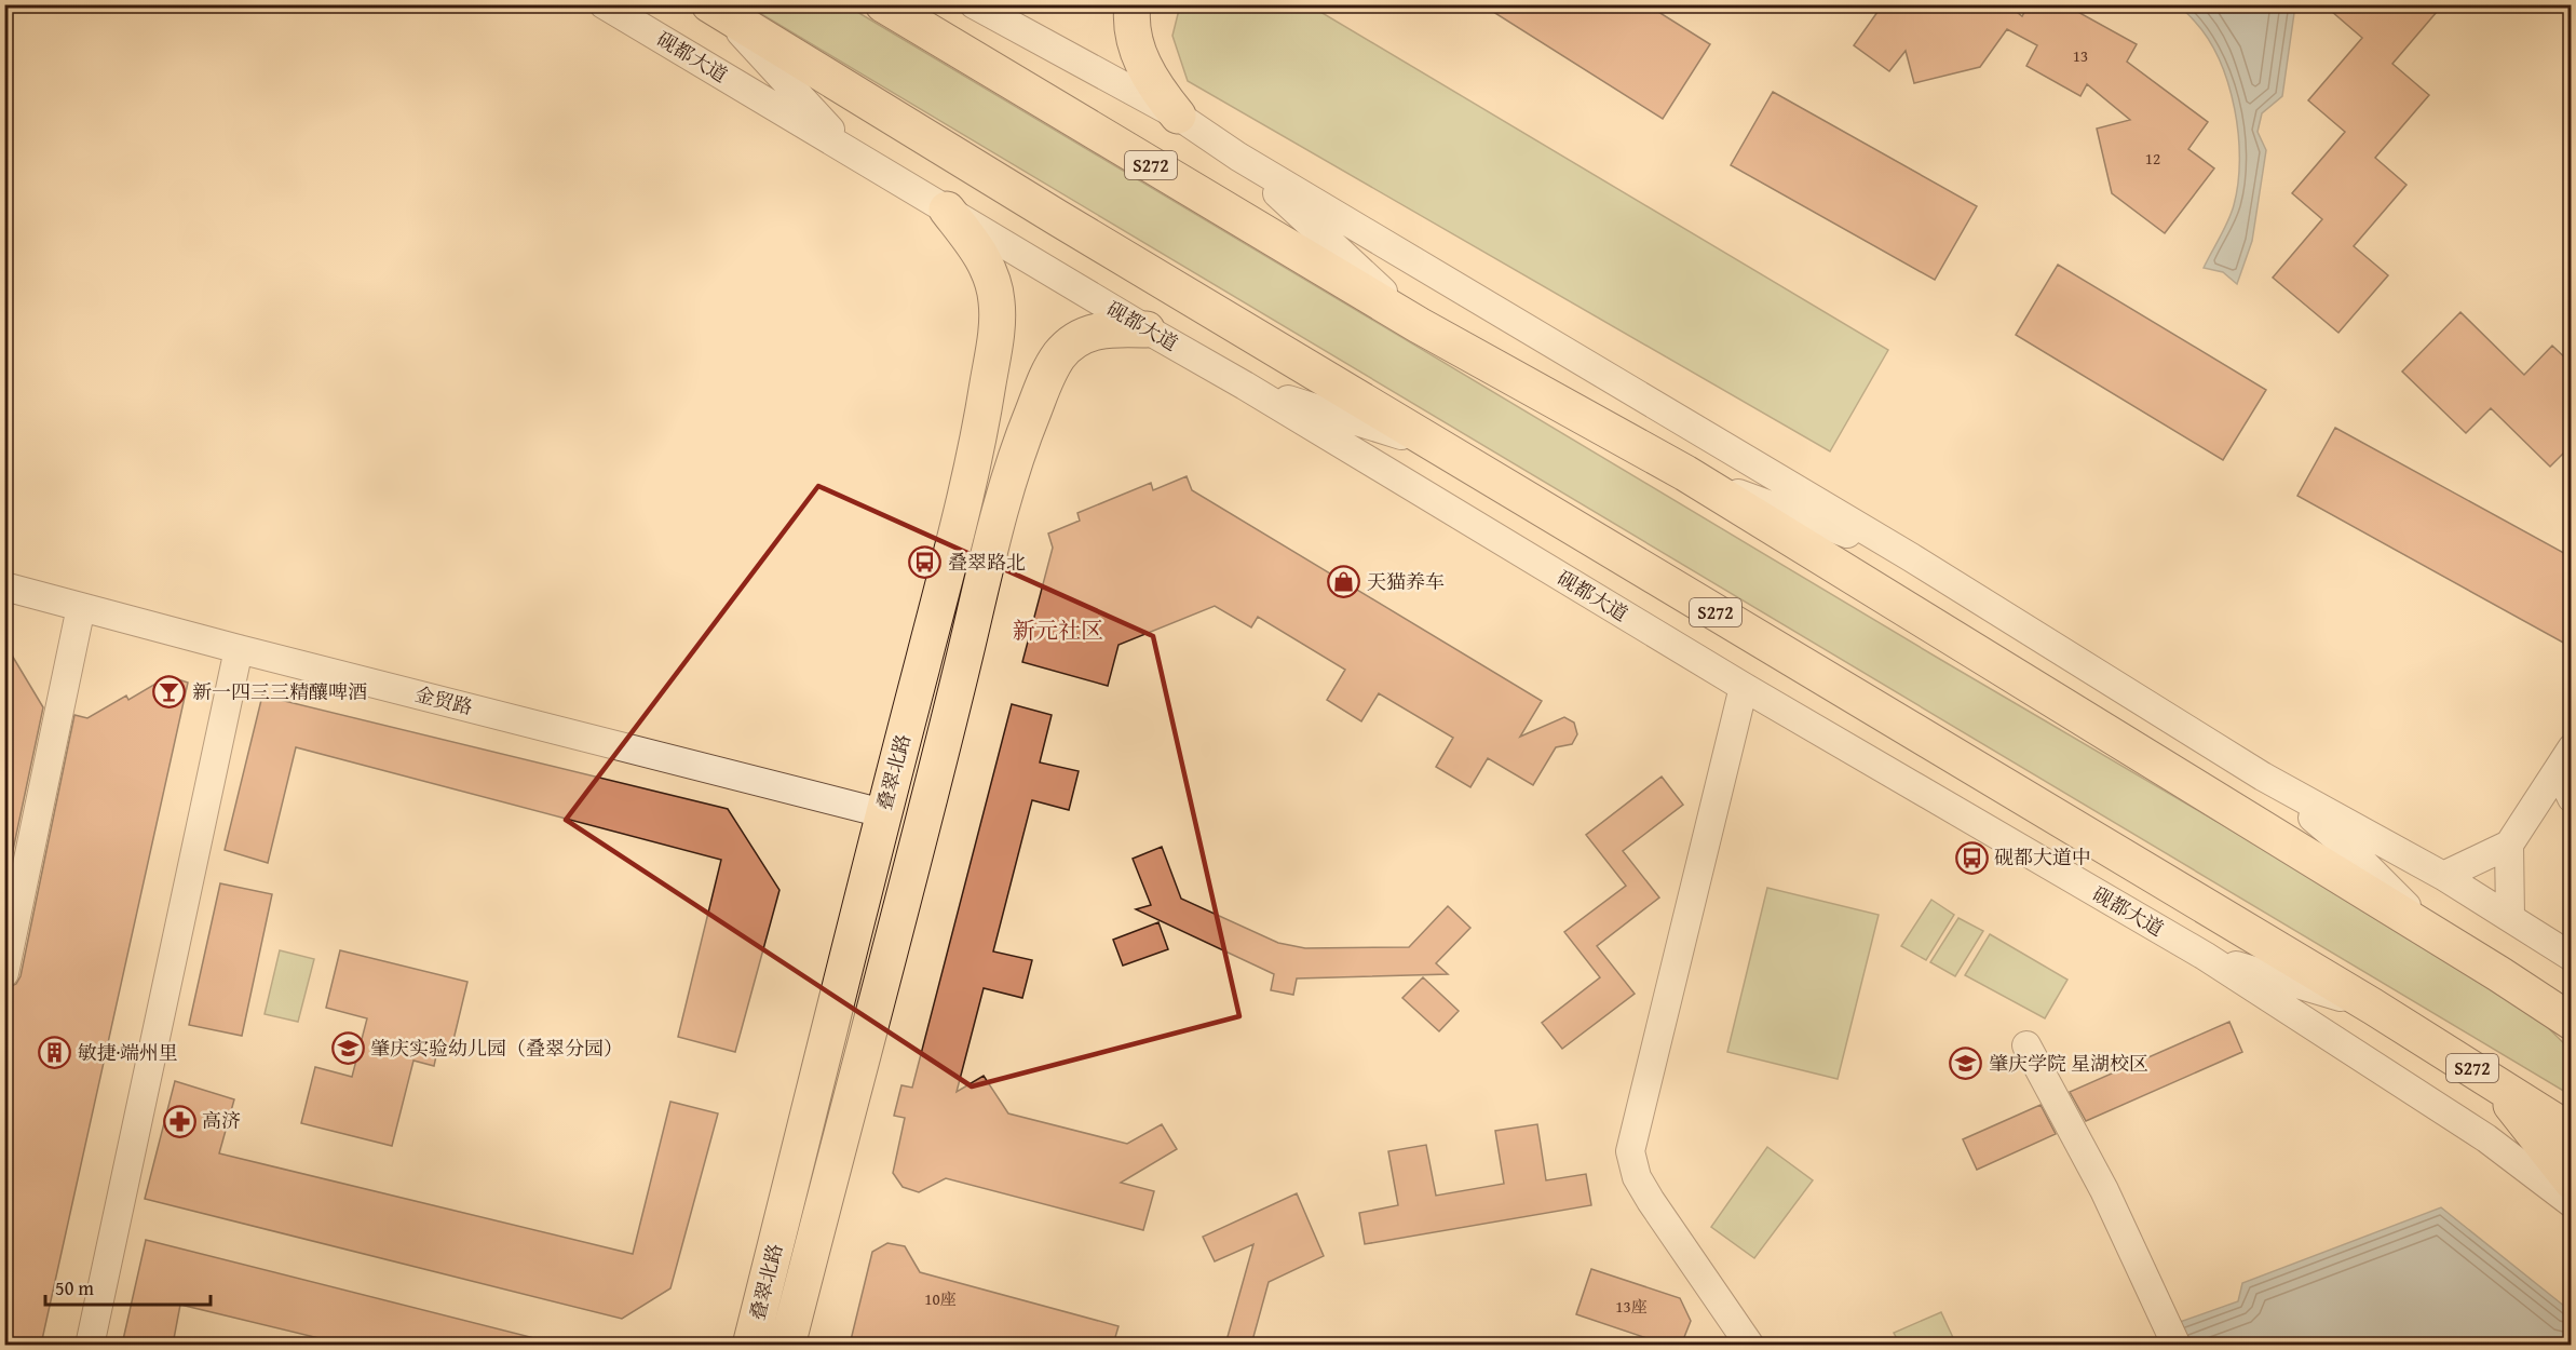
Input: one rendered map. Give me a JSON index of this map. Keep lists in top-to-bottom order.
{
  "streets": {
    "main road": ["S272", "叠翠北路"],
    "street": ["砚都大道", "金贸路"]
  },
  "crossings": [
    ["砚都大道", "叠翠北路"],
    ["金贸路", "叠翠北路"]
  ],
  "districts": ["新元社区"],
  "places": {
    "bus stop": ["叠翠路北", "砚都大道中"],
    "shop": ["天猫养车"],
    "bar": ["新一四三三精釀啤酒"],
    "school or university": ["肇庆实验幼儿园（叠翠分园）", "肇庆学院 星湖校区"],
    "building": ["敏捷·端州里"],
    "pharmacy": ["高济"]
  },
  "house_numbers": [
    "13",
    "12",
    "10座",
    "13座"
  ],
  "scale_bar": "50 m"
}
